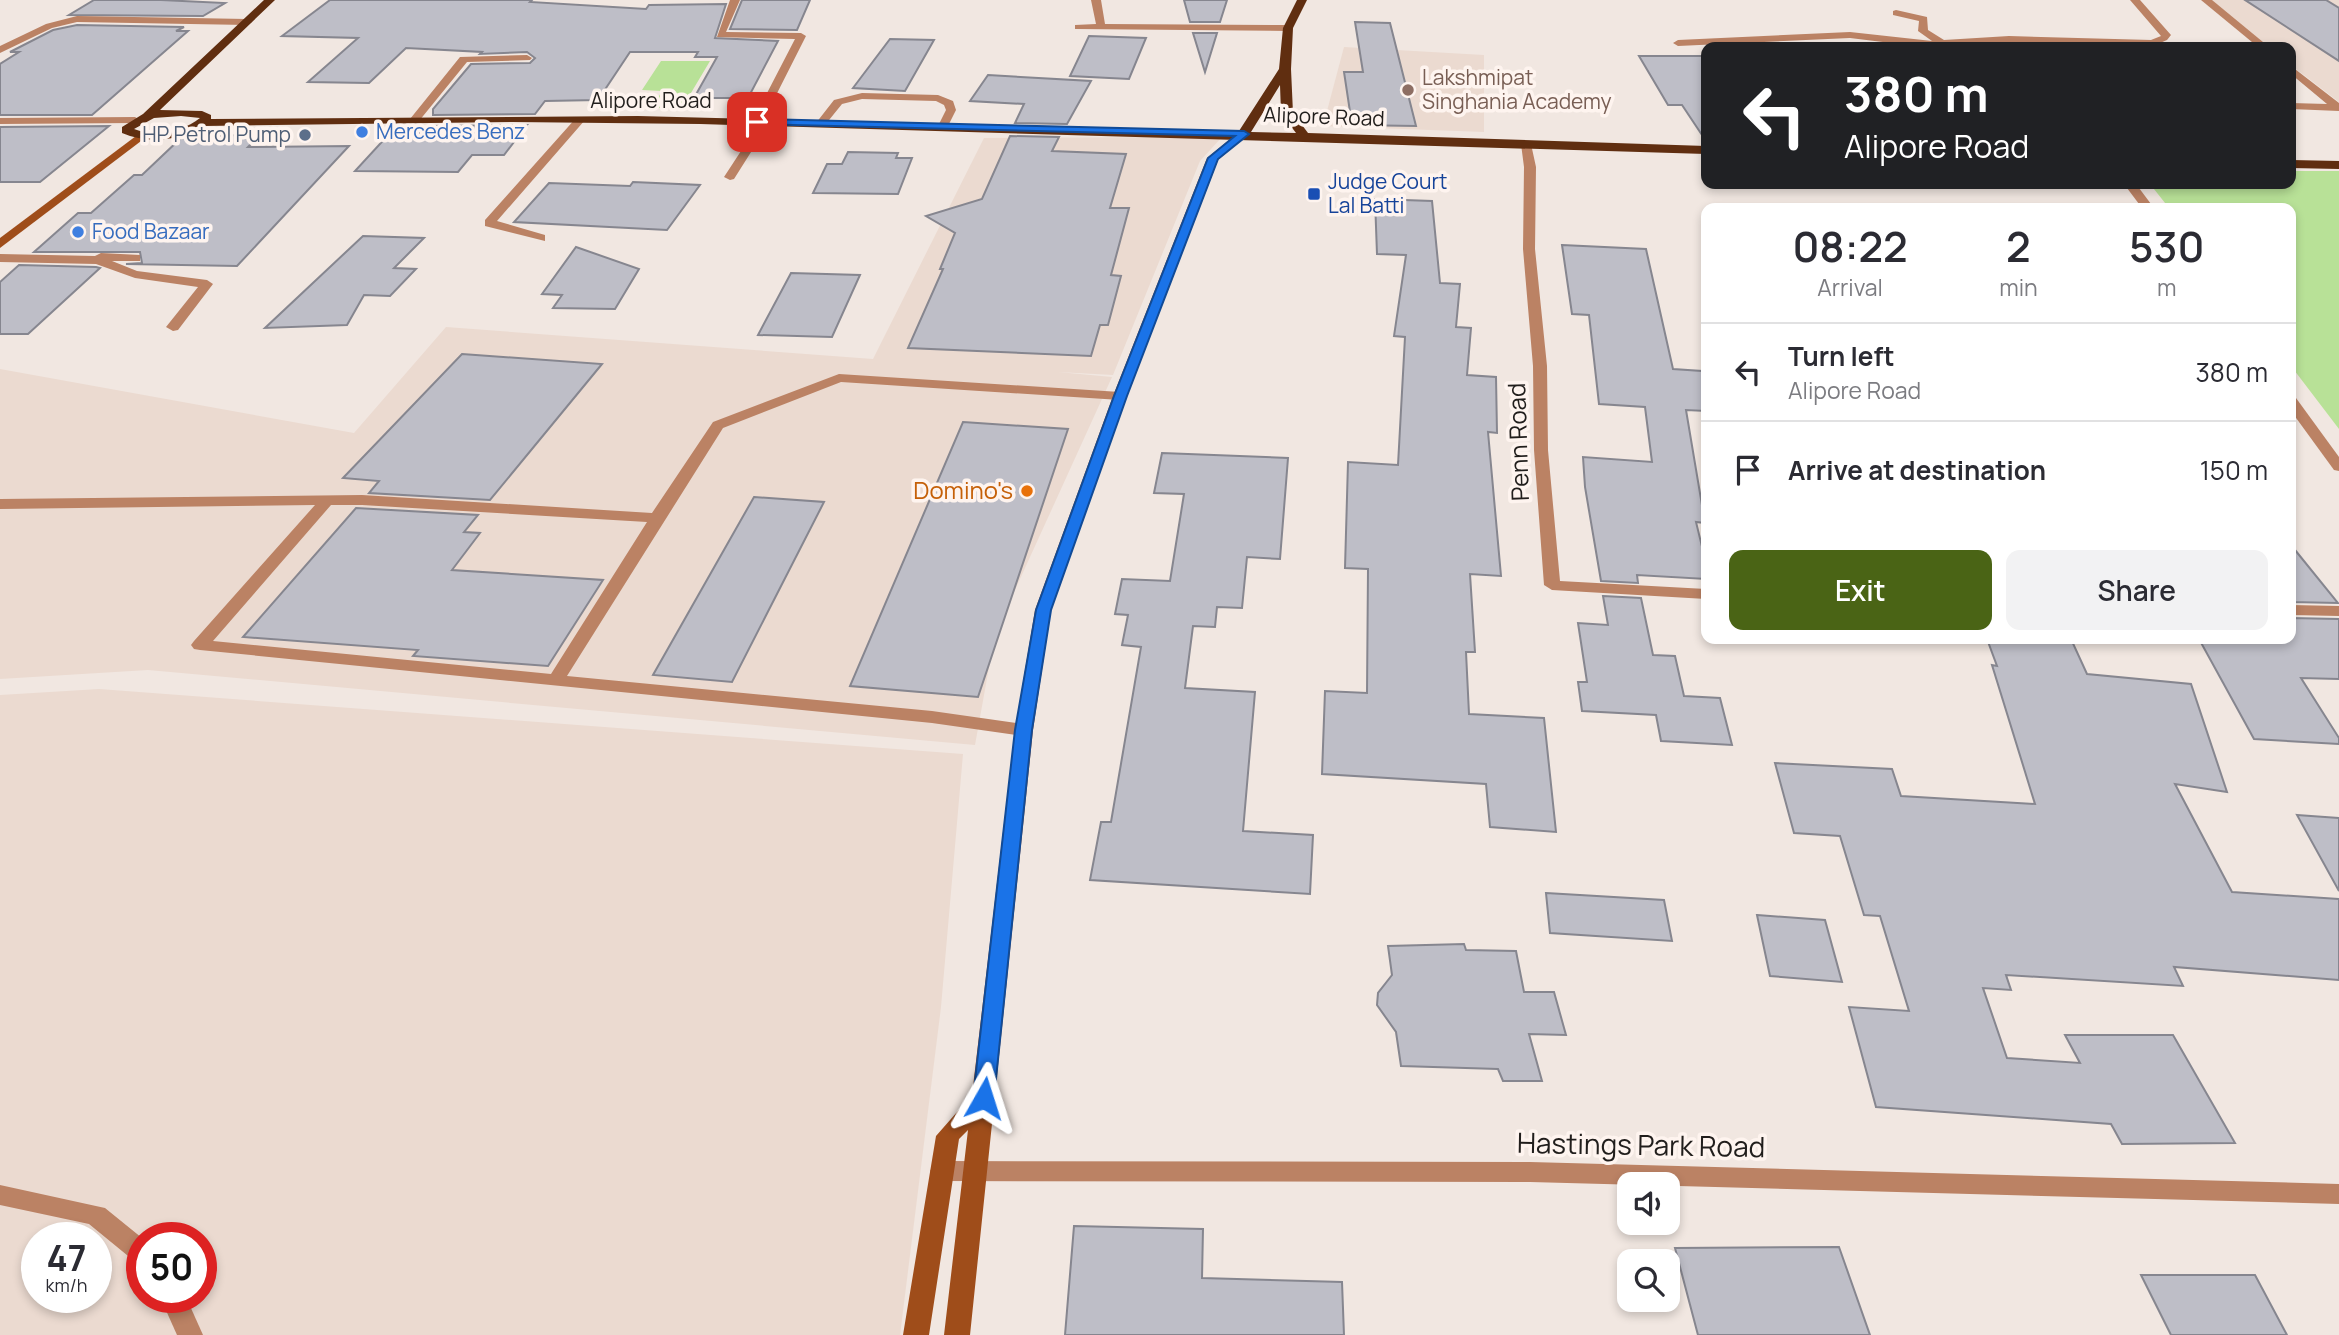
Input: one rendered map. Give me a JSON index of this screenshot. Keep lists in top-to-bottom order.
{
  "streets": {
    "highway": ["Alipore Road"],
    "street": ["Penn Road", "Hastings Park Road"]
  },
  "crossings": [
    ["Alipore Road", "Penn Road"]
  ],
  "places": {
    "other": [
      "Lakshmipat Singhania Academy",
      "Mercedes Benz",
      "HP Petrol Pump",
      "Food Bazaar",
      "Domino's"
    ],
    "transit": ["Judge Court Lal Batti"]
  },
  "page": {
    "turn": ["380 m", "Alipore Road"],
    "eta": [
      "08:22",
      "Arrival",
      "2",
      "min",
      "530",
      "m"
    ],
    "list": [
      {
        "name": "Turn left",
        "note": "Alipore Road",
        "value": "380 m"
      },
      {
        "name": "Arrive at destination",
        "value": "150 m"
      }
    ],
    "buttons": ["Exit", "Share"],
    "speed": "47 km/h",
    "limit": "50"
  }
}
